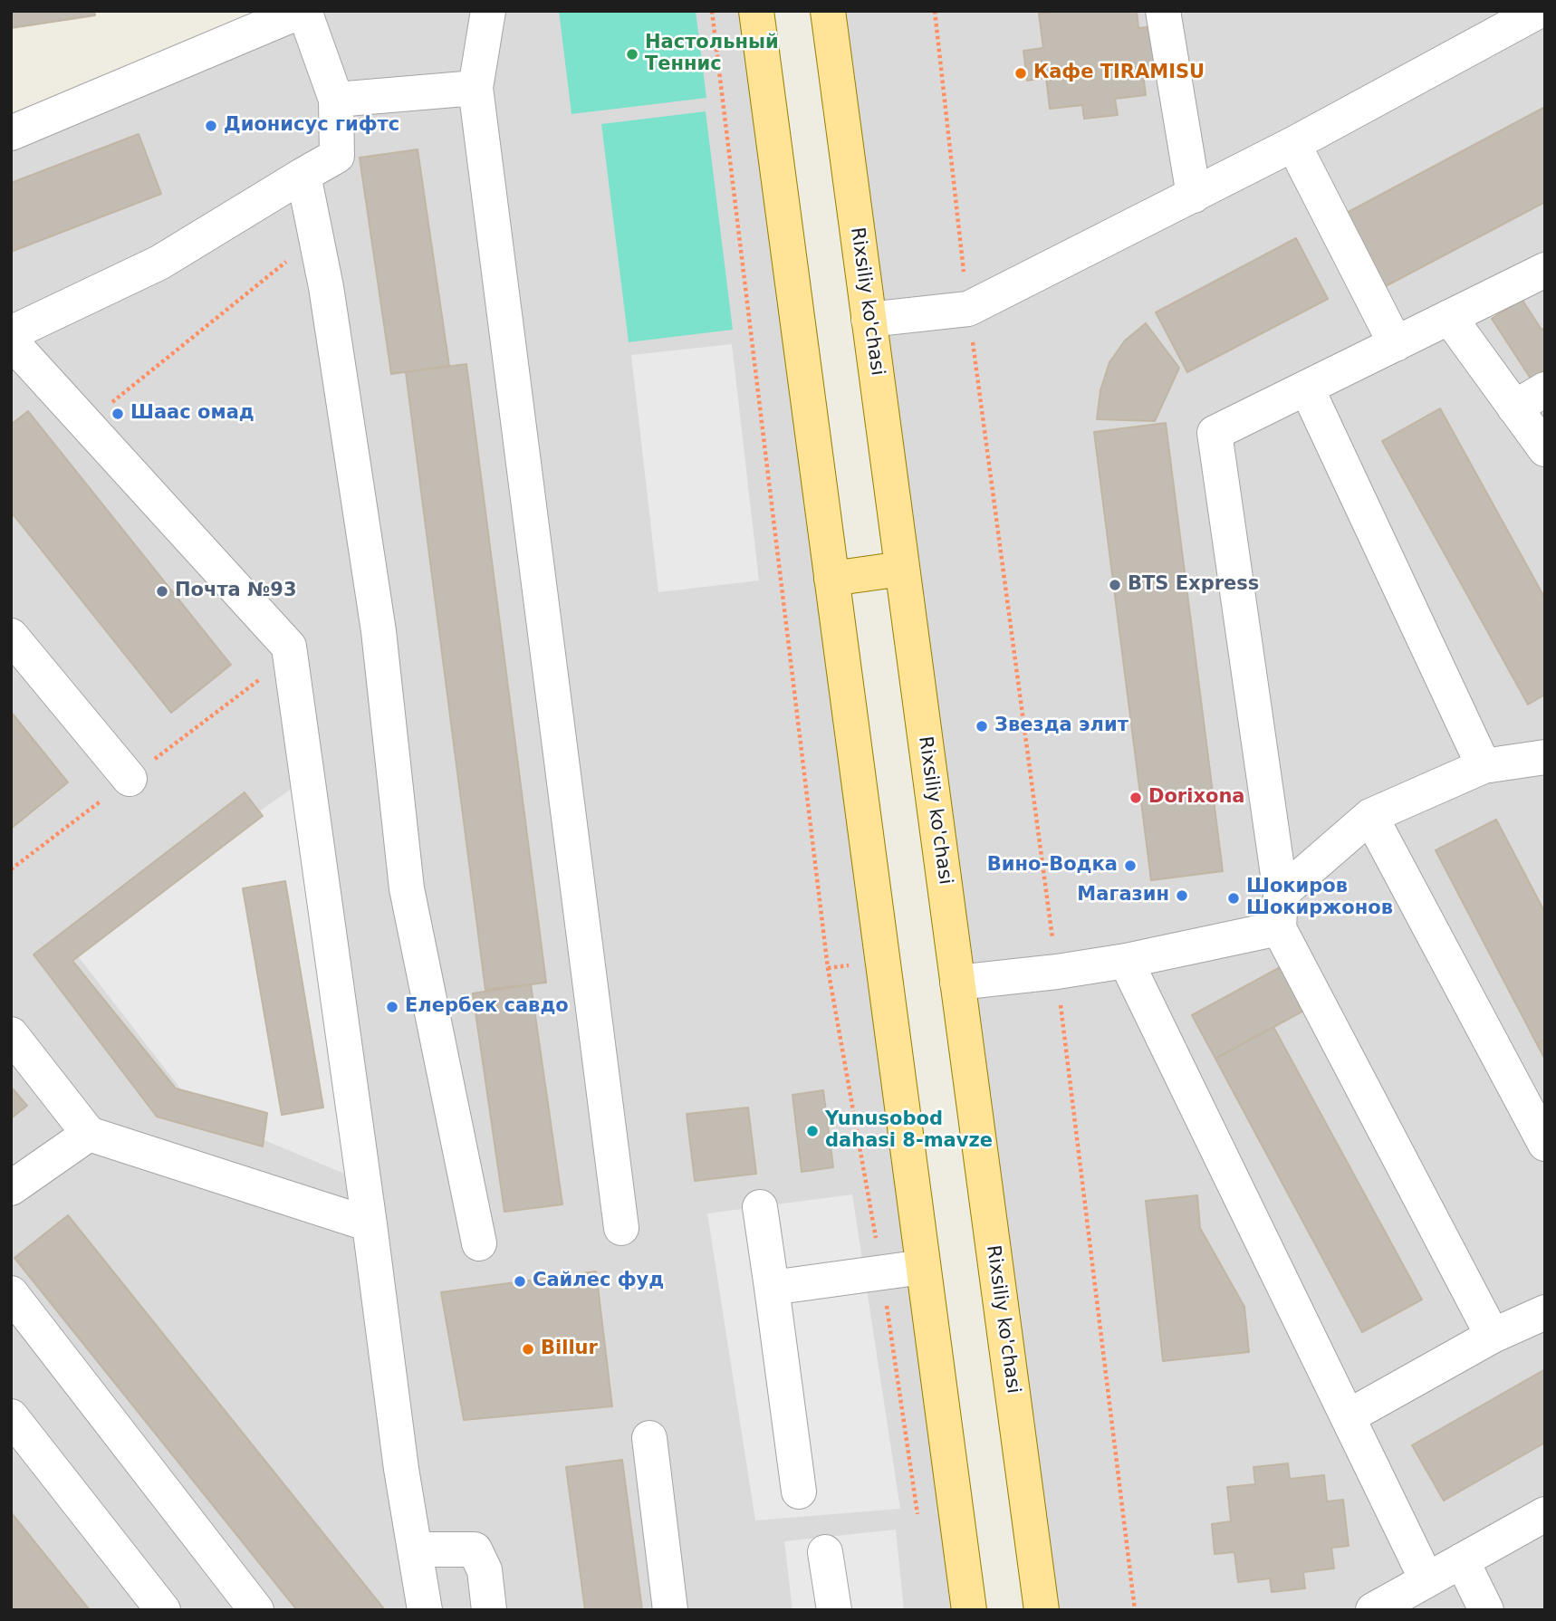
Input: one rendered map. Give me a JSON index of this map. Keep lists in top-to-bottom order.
{
  "streets": {
    "main road": ["Rixsiliy ko'chasi"]
  },
  "places": [
    "Настольный Теннис",
    "Кафе TIRAMISU",
    "Дионисус гифтс",
    "Шаас омад",
    "BTS Express",
    "Почта №93",
    "Звезда элит",
    "Dorixona",
    "Вино-Водка",
    "Магазин",
    "Шокиров Шокиржонов",
    "Елербек савдо",
    "Yunusobod dahasi 8-mavze",
    "Сайлес фуд",
    "Billur"
  ]
}
